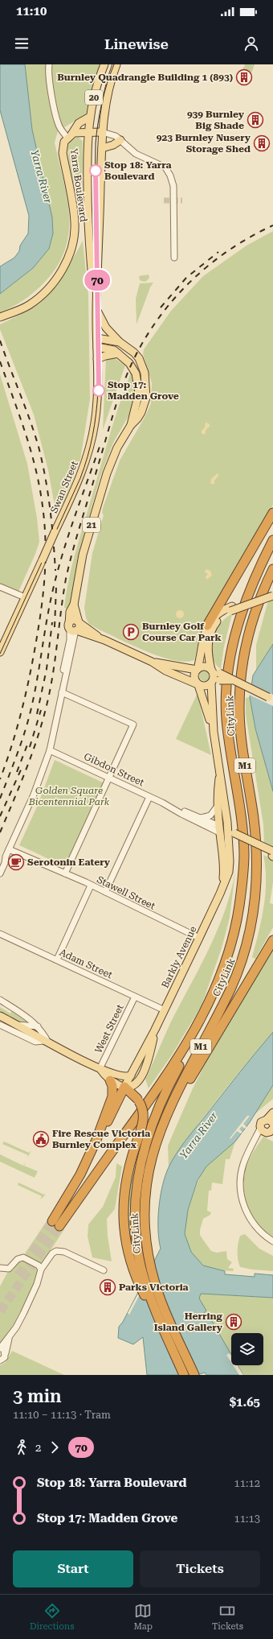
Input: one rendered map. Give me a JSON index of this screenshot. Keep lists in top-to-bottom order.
{
  "streets": {
    "highway": ["CityLink", "M1"],
    "main road": [
      "20",
      "Yarra Boulevard",
      "Swan Street",
      "21",
      "Gibdon Street",
      "Barkly Avenue"
    ],
    "street": ["Stawell Street", "Adam Street", "West Street"]
  },
  "crossings": [
    ["20", "Swan Street"],
    ["Swan Street", "21"],
    ["CityLink", "M1"],
    ["Gibdon Street", "Barkly Avenue"],
    ["Stawell Street", "Barkly Avenue"],
    ["Barkly Avenue", "Adam Street"],
    ["Adam Street", "West Street"]
  ],
  "water": ["Yarra River"],
  "parks": ["Golden Square Bicentennial Park"],
  "places": {
    "building": [
      "Burnley Quadrangle Building 1 (893)",
      "939 Burnley Big Shade",
      "923 Burnley Nusery Storage Shed",
      "Parks Victoria",
      "Herring Island Gallery"
    ],
    "other": ["Stop 18: Yarra Boulevard", "Stop 17: Madden Grove"],
    "parking": ["Burnley Golf Course Car Park"],
    "cafe": ["Serotonin Eatery"],
    "public building": ["Fire Rescue Victoria Burnley Complex"]
  },
  "lines": ["tram line 70"],
  "page": {
    "status": "11:10",
    "header": "Linewise",
    "on_map": "70",
    "heading": ["3 min", "11:10 – 11:13 · Tram", "$1.65"],
    "legs": ["2", "70"],
    "list": [
      {
        "name": "Stop 18: Yarra Boulevard",
        "value": "11:12"
      },
      {
        "name": "Stop 17: Madden Grove",
        "value": "11:13"
      }
    ],
    "buttons": ["Start", "Tickets"],
    "tabs": ["Directions", "Map", "Tickets"]
  }
}
